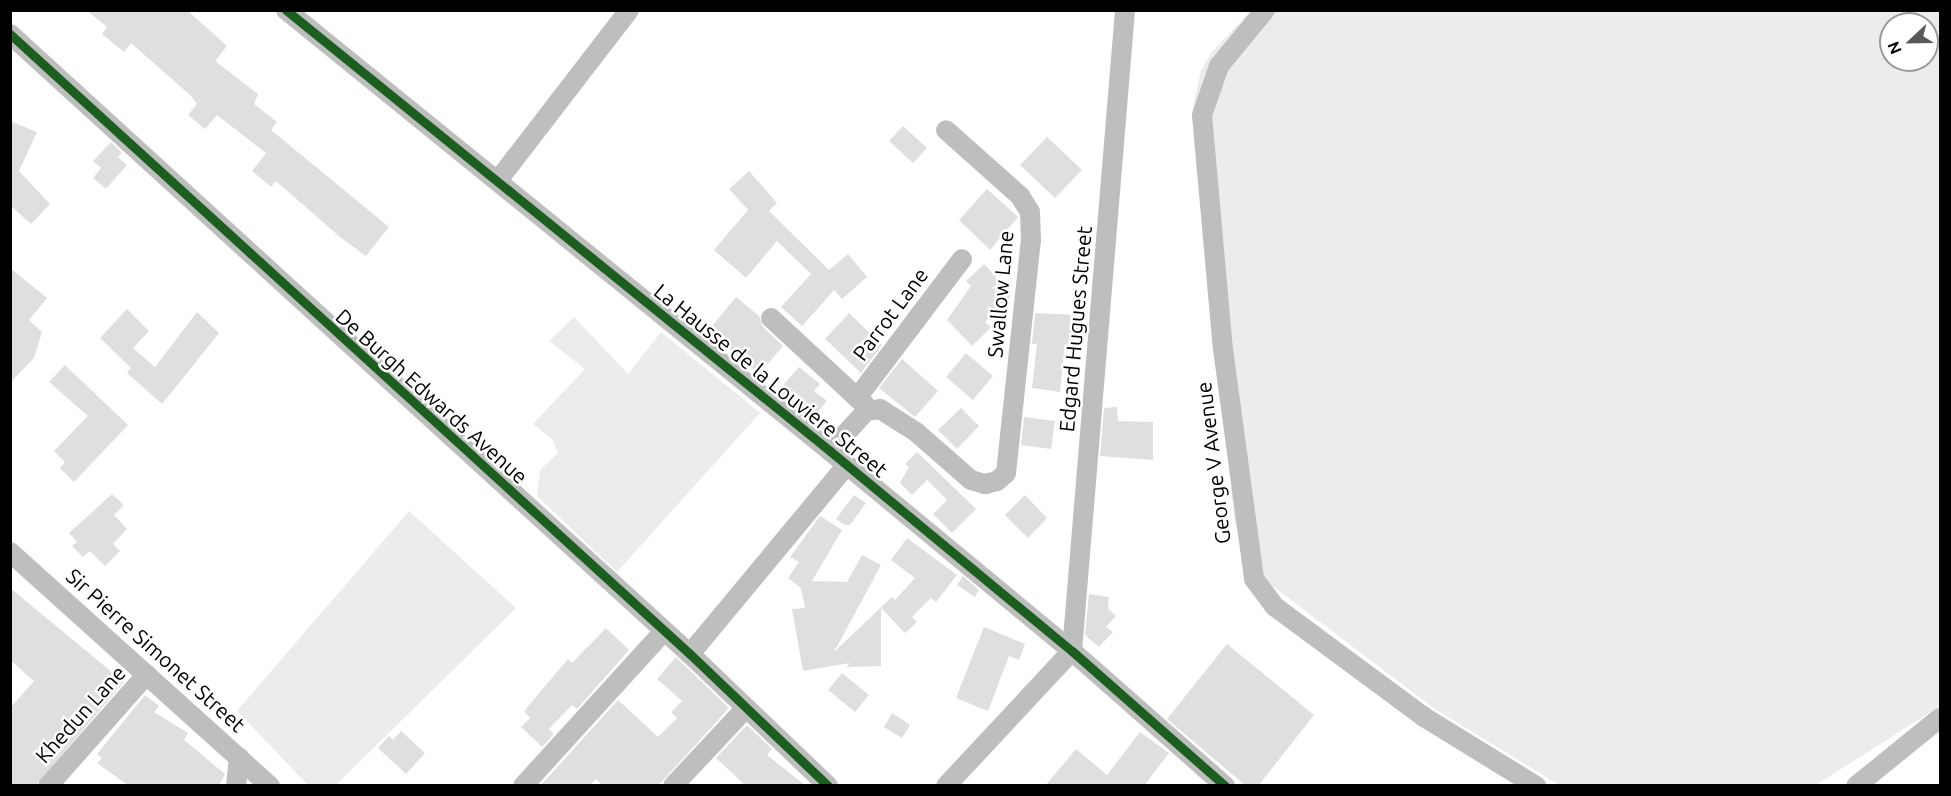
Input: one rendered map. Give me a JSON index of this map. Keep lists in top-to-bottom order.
{
  "streets": {
    "street": [
      "Swallow Lane",
      "Parrot Lane",
      "Edgard Hugues Street",
      "La Hausse de la Louviere Street",
      "De Burgh Edwards Avenue",
      "George V Avenue",
      "Sir Pierre Simonet Street",
      "Khedun Lane"
    ]
  },
  "crossings": [
    ["Swallow Lane", "Parrot Lane"],
    ["Parrot Lane", "La Hausse de la Louviere Street"],
    ["Edgard Hugues Street", "La Hausse de la Louviere Street"],
    ["Sir Pierre Simonet Street", "Khedun Lane"]
  ],
  "north": "left"
}
